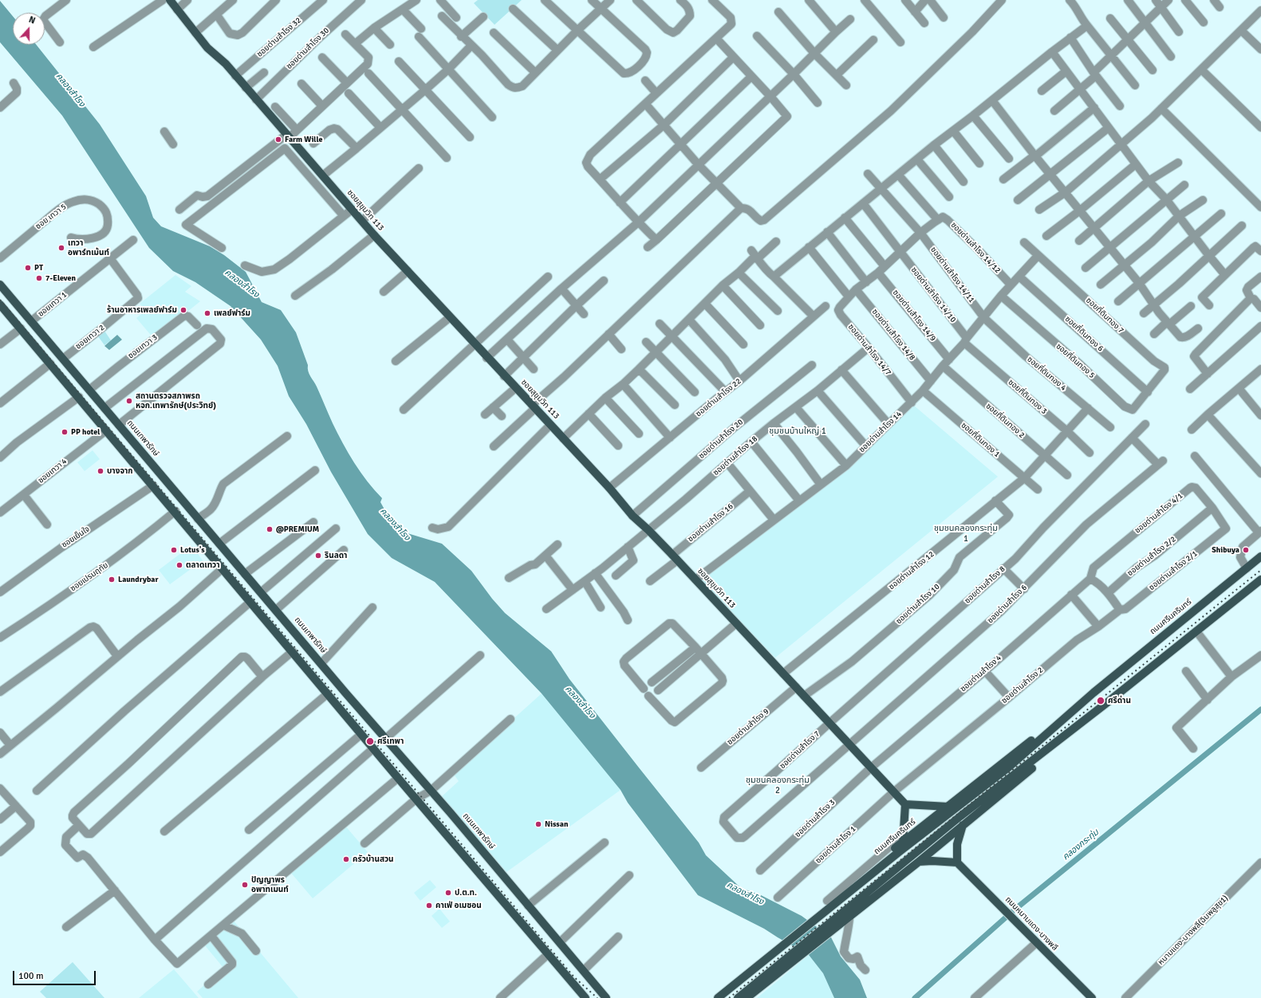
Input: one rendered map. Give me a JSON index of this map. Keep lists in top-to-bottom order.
{
  "streets": {
    "main road": [
      "ซอยสุขุมวิท 113",
      "ถนนเทพารักษ์",
      "ถนนศรีนครินทร์",
      "ถนนหนามแดง-บางพลี"
    ],
    "street": [
      "ซอยด่านสำโรง 32",
      "ซอยด่านสำโรง 30",
      "ซอย เทวา 5",
      "ซอยด่านสำโรง 14/12",
      "ซอยด่านสำโรง 14/11",
      "ซอยด่านสำโรง 14/10",
      "ซอยเทวา 1",
      "ซอยด่านสำโรง 14/9",
      "ซอยที่ดินทอง 7",
      "ซอยที่ดินทอง 6",
      "ซอยด่านสำโรง 14/8",
      "ซอยเทวา 2",
      "ซอยเทวา 3",
      "ซอยด่านสำโรง 14/7",
      "ซอยที่ดินทอง 5",
      "ซอยที่ดินทอง 4",
      "ซอยที่ดินทอง 3",
      "ซอยด่านสำโรง 22",
      "ซอยที่ดินทอง 2",
      "ซอยด่านสำโรง 14",
      "ซอยด่านสำโรง 20",
      "ซอยที่ดินทอง 1",
      "ซอยด่านสำโรง 18",
      "ซอยเทวา 4",
      "ซอยด่านสำโรง 4/1",
      "ซอยด่านสำโรง 16",
      "ซอยเย็นใจ",
      "ซอยด่านสำโรง 2/2",
      "ซอยด่านสำโรง 12",
      "ซอยด่านสำโรง 2/1",
      "ซอยเปรมฤทัย",
      "ซอยด่านสำโรง 8",
      "ซอยด่านสำโรง 10",
      "ซอยด่านสำโรง 6",
      "ซอยด่านสำโรง 4",
      "ซอยด่านสำโรง 2",
      "ซอยด่านสำโรง 9",
      "ซอยด่านสำโรง 7",
      "ซอยด่านสำโรง 3",
      "ซอยด่านสำโรง 1",
      "หนามแดง-บางพลี(ฉิมพลูสุข1)"
    ]
  },
  "crossings": [
    ["ซอยด่านสำโรง 32", "ซอยสุขุมวิท 113"],
    ["ซอยด่านสำโรง 30", "ซอยสุขุมวิท 113"],
    ["ซอยสุขุมวิท 113", "ซอยด่านสำโรง 22"],
    ["ซอยสุขุมวิท 113", "ซอยด่านสำโรง 14"],
    ["ซอยสุขุมวิท 113", "ซอยด่านสำโรง 20"],
    ["ซอยสุขุมวิท 113", "ซอยด่านสำโรง 18"],
    ["ซอยสุขุมวิท 113", "ซอยด่านสำโรง 16"],
    ["ซอยสุขุมวิท 113", "ซอยด่านสำโรง 12"],
    ["ซอยสุขุมวิท 113", "ซอยด่านสำโรง 8"],
    ["ซอยสุขุมวิท 113", "ซอยด่านสำโรง 10"],
    ["ซอยสุขุมวิท 113", "ซอยด่านสำโรง 6"],
    ["ซอยสุขุมวิท 113", "ซอยด่านสำโรง 4"],
    ["ซอยสุขุมวิท 113", "ซอยด่านสำโรง 2"],
    ["ซอยสุขุมวิท 113", "ซอยด่านสำโรง 9"],
    ["ซอยสุขุมวิท 113", "ซอยด่านสำโรง 7"],
    ["ซอยสุขุมวิท 113", "ซอยด่านสำโรง 3"],
    ["ซอยสุขุมวิท 113", "ซอยด่านสำโรง 1"],
    ["ซอยด่านสำโรง 14/12", "ซอยด่านสำโรง 14"],
    ["ซอยด่านสำโรง 14/11", "ซอยที่ดินทอง 4"],
    ["ซอยด่านสำโรง 14/11", "ซอยด่านสำโรง 14"],
    ["ซอยด่านสำโรง 14/10", "ซอยที่ดินทอง 3"],
    ["ซอยด่านสำโรง 14/10", "ซอยด่านสำโรง 14"],
    ["ซอยเทวา 1", "ซอยเทวา 2"],
    ["ซอยเทวา 1", "ถนนเทพารักษ์"],
    ["ซอยด่านสำโรง 14/9", "ซอยด่านสำโรง 14"],
    ["ซอยที่ดินทอง 7", "ซอยที่ดินทอง 6"],
    ["ซอยที่ดินทอง 7", "ซอยที่ดินทอง 5"],
    ["ซอยที่ดินทอง 7", "ซอยด่านสำโรง 14"],
    ["ซอยที่ดินทอง 6", "ซอยที่ดินทอง 5"],
    ["ซอยที่ดินทอง 6", "ซอยด่านสำโรง 14"],
    ["ซอยด่านสำโรง 14/8", "ซอยด่านสำโรง 14"],
    ["ซอยเทวา 2", "ถนนเทพารักษ์"],
    ["ซอยเทวา 3", "ถนนเทพารักษ์"],
    ["ซอยด่านสำโรง 14/7", "ซอยด่านสำโรง 14"],
    ["ซอยด่านสำโรง 14/7", "ซอยด่านสำโรง 18"],
    ["ซอยที่ดินทอง 5", "ซอยด่านสำโรง 14"],
    ["ซอยที่ดินทอง 4", "ซอยด่านสำโรง 14"],
    ["ซอยที่ดินทอง 4", "ซอยด่านสำโรง 12"],
    ["ซอยที่ดินทอง 3", "ซอยด่านสำโรง 14"],
    ["ซอยที่ดินทอง 3", "ซอยด่านสำโรง 12"],
    ["ซอยที่ดินทอง 2", "ซอยด่านสำโรง 14"],
    ["ซอยที่ดินทอง 2", "ซอยด่านสำโรง 12"],
    ["ซอยด่านสำโรง 14", "ซอยที่ดินทอง 1"],
    ["ซอยที่ดินทอง 1", "ซอยด่านสำโรง 12"],
    ["ซอยด่านสำโรง 4/1", "ซอยด่านสำโรง 2/2"],
    ["ซอยด่านสำโรง 4/1", "ซอยด่านสำโรง 2/1"],
    ["ซอยด่านสำโรง 4/1", "ซอยด่านสำโรง 4"],
    ["ซอยด่านสำโรง 12", "ซอยด่านสำโรง 10"],
    ["ซอยด่านสำโรง 2/1", "ซอยด่านสำโรง 2"],
    ["ซอยด่านสำโรง 8", "ซอยด่านสำโรง 6"],
    ["ซอยด่านสำโรง 8", "ซอยด่านสำโรง 7"],
    ["ซอยด่านสำโรง 6", "ซอยด่านสำโรง 7"],
    ["ซอยด่านสำโรง 4", "ซอยด่านสำโรง 3"],
    ["ซอยด่านสำโรง 2", "ซอยด่านสำโรง 1"]
  ],
  "districts": ["ชุมชนบ้านใหญ่ 1", "ชุมชนคลองกระทุ่ม 1", "ชุมชนคลองกระทุ่ม 2"],
  "water": ["คลองสำโรง", "คลองกระทุ่ม"],
  "places": [
    "Farm Wille",
    "เทวา อพาร์ทเม้นท์",
    "PT",
    "7-Eleven",
    "ร้านอาหารเพลย์ฟาร์ม",
    "เพลย์ฟาร์ม",
    "สถานตรวจสภาพรถ หจก.เทพารักษ์(ประวิทย์)",
    "PP hotel",
    "บางจาก",
    "@PREMIUM",
    "Lotus's",
    "Shibuya",
    "รินลดา",
    "ตลาดเทวา",
    "Laundrybar",
    "ศรีด่าน",
    "ศรีเทพา",
    "Nissan",
    "ครัวบ้านสวน",
    "ปัญญาพร อพาทเมนท์",
    "ป.ต.ท.",
    "คาเฟ่ อเมซอน"
  ],
  "scale_bar": "100 m",
  "north": "top"
}
